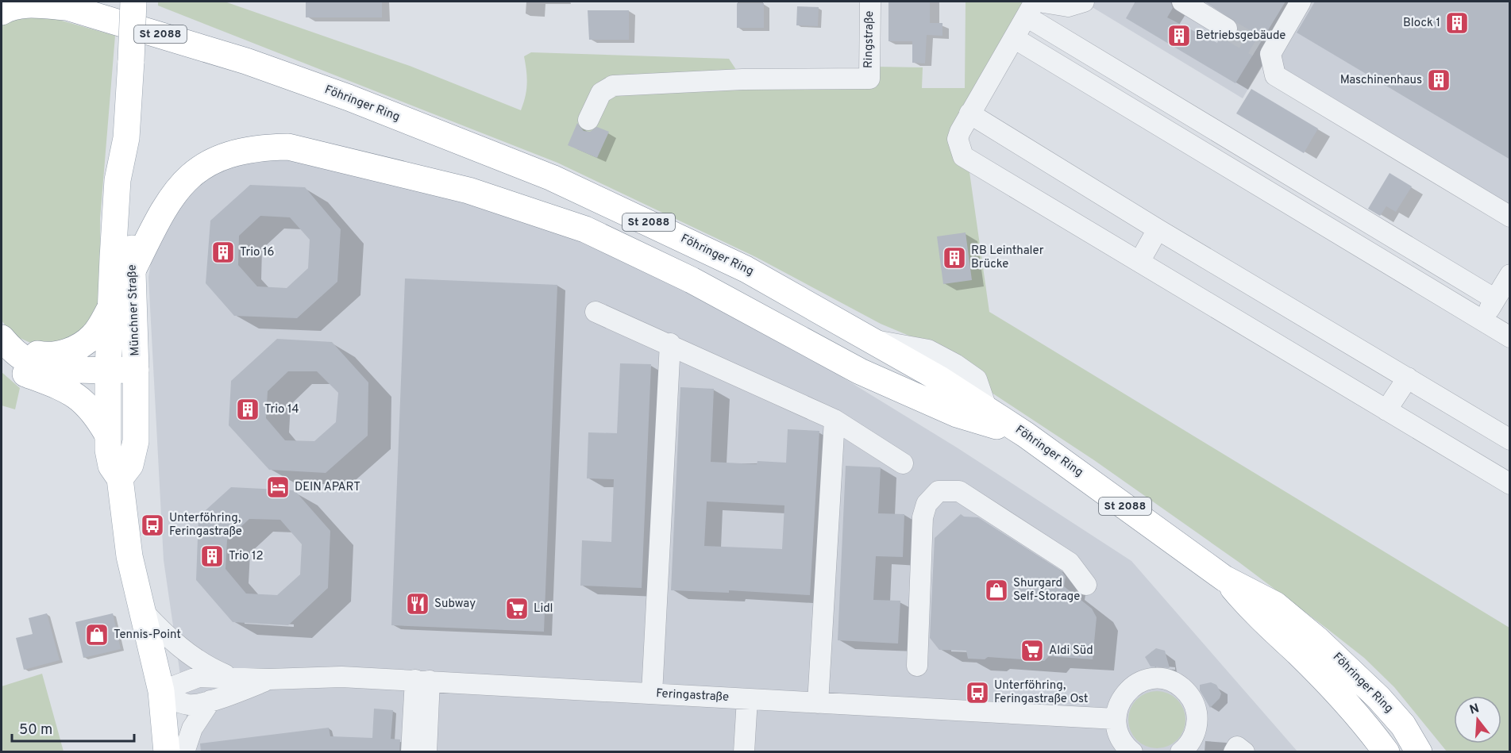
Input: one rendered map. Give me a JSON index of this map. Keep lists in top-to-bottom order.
{
  "streets": {
    "main road": ["St 2088", "Föhringer Ring", "Münchner Straße"],
    "street": ["Ringstraße", "Feringastraße"]
  },
  "crossings": [
    ["Münchner Straße", "Feringastraße"]
  ],
  "places": {
    "building": [
      "Block 1",
      "Betriebsgebäude",
      "Maschinenhaus",
      "Trio 16",
      "RB Leinthaler Brücke",
      "Trio 14",
      "Trio 12"
    ],
    "hotel": ["DEIN APART"],
    "bus stop": ["Unterföhring, Feringastraße", "Unterföhring, Feringastraße Ost"],
    "shop": ["Shurgard Self-Storage", "Tennis-Point"],
    "restaurant": ["Subway"],
    "supermarket": ["Lidl", "Aldi Süd"]
  },
  "scale_bar": "50 m",
  "north": "top"
}
